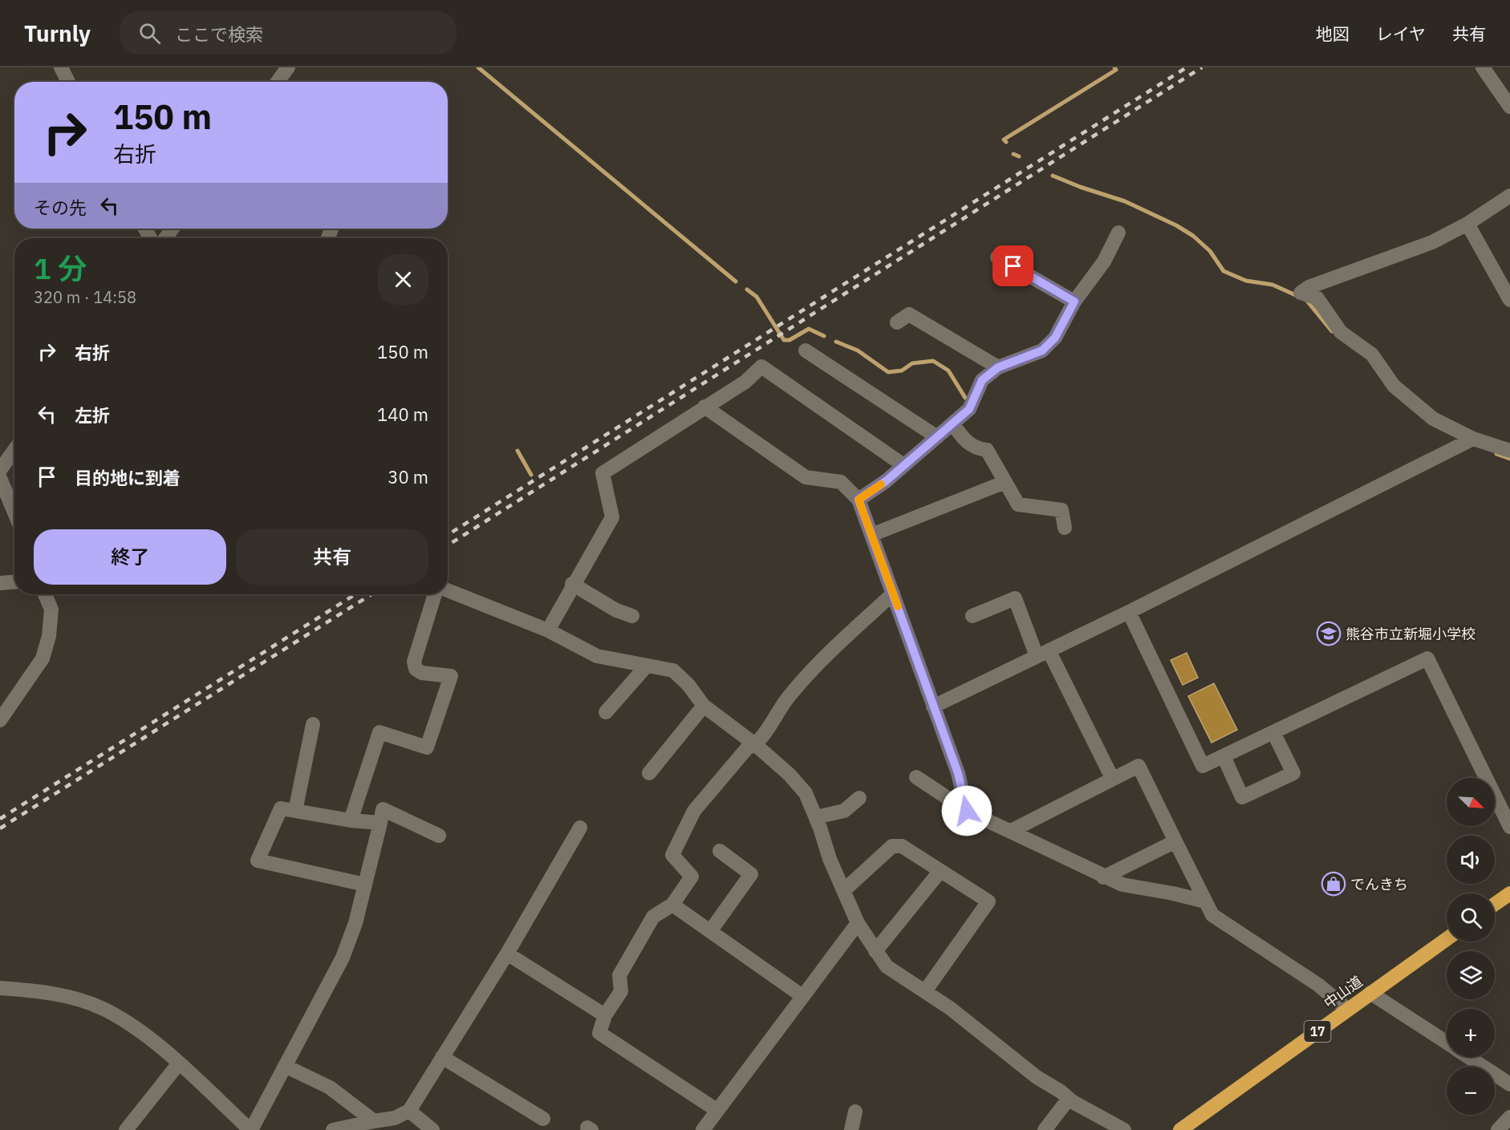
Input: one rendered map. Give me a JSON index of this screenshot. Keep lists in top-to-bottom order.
{
  "streets": {
    "highway": ["中山道", "17"]
  },
  "places": {
    "school or university": ["熊谷市立新堀小学校"],
    "shop": ["でんきち"]
  },
  "north": "bottom right",
  "page": {
    "header": "Turnly",
    "search": "ここで検索",
    "nav": ["地図", "レイヤ", "共有"],
    "turn": ["150 m", "右折"],
    "then": "その先",
    "heading": ["1 分", "320 m · 14:58"],
    "list": [
      {
        "name": "右折",
        "value": "150 m"
      },
      {
        "name": "左折",
        "value": "140 m"
      },
      {
        "name": "目的地に到着",
        "value": "30 m"
      }
    ],
    "buttons": ["終了", "共有"],
    "map_buttons": ["+", "−"]
  }
}
